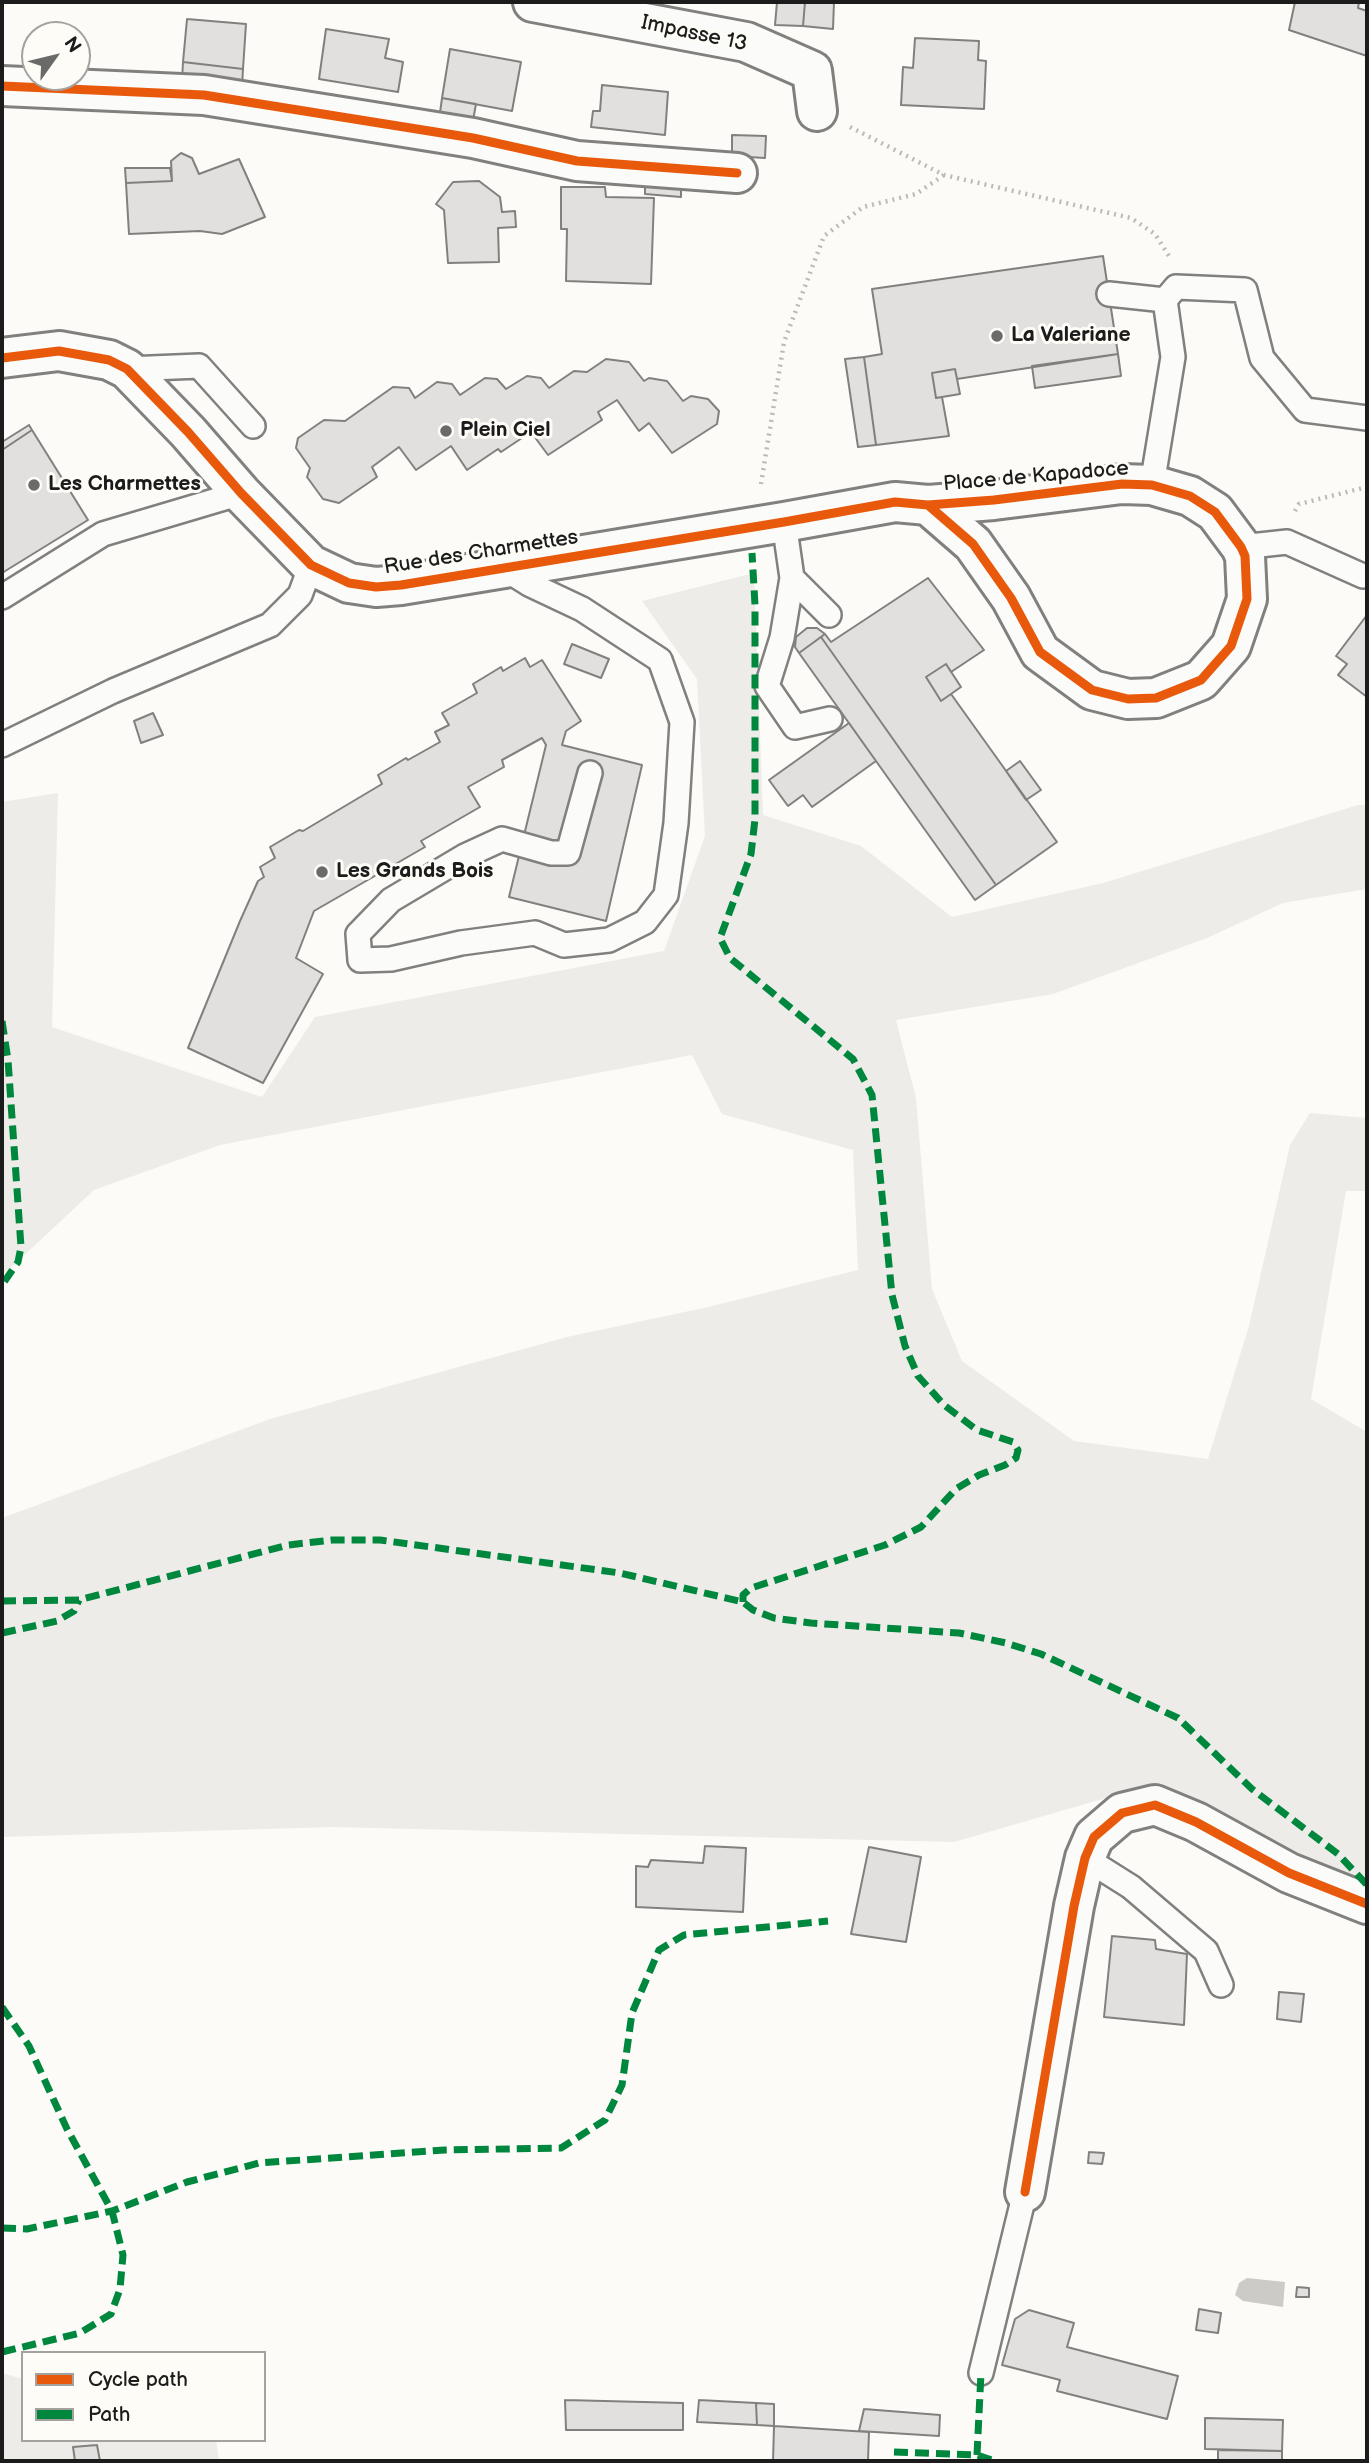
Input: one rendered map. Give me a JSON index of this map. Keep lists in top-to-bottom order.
{
  "streets": {
    "street": ["Impasse 13", "Place de Kapadoce", "Rue des Charmettes"]
  },
  "crossings": [
    ["Place de Kapadoce", "Rue des Charmettes"]
  ],
  "places": [
    "La Valeriane",
    "Plein Ciel",
    "Les Charmettes",
    "Les Grands Bois"
  ],
  "legend": ["Cycle path", "Path"],
  "north": "top right"
}
